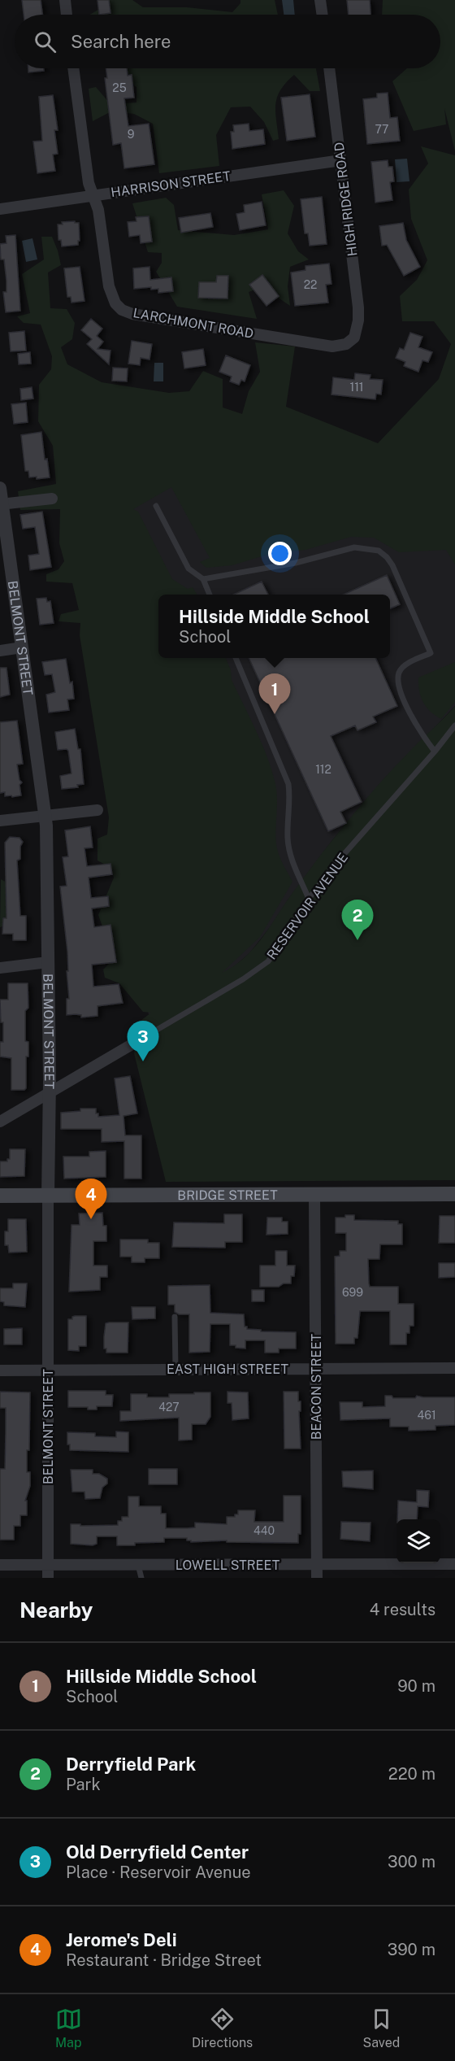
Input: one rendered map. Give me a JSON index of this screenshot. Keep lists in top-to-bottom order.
{
  "streets": {
    "main road": ["BRIDGE STREET"],
    "street": [
      "HARRISON STREET",
      "HIGH RIDGE ROAD",
      "LARCHMONT ROAD",
      "BELMONT STREET",
      "RESERVOIR AVENUE",
      "EAST HIGH STREET",
      "BEACON STREET",
      "LOWELL STREET"
    ]
  },
  "crossings": [
    ["HARRISON STREET", "HIGH RIDGE ROAD"],
    ["HARRISON STREET", "LARCHMONT ROAD"],
    ["HIGH RIDGE ROAD", "LARCHMONT ROAD"],
    ["BELMONT STREET", "RESERVOIR AVENUE"],
    ["BELMONT STREET", "BRIDGE STREET"],
    ["BELMONT STREET", "EAST HIGH STREET"],
    ["BELMONT STREET", "LOWELL STREET"],
    ["BRIDGE STREET", "BEACON STREET"],
    ["EAST HIGH STREET", "BEACON STREET"],
    ["BEACON STREET", "LOWELL STREET"]
  ],
  "house_numbers": [
    "25",
    "77",
    "9",
    "22",
    "111",
    "112",
    "699",
    "427",
    "461",
    "440"
  ],
  "page": {
    "search": "Search here",
    "popup": ["Hillside Middle School", "School"],
    "pins": [
      "1",
      "2",
      "3",
      "4"
    ],
    "heading": ["Nearby", "4 results"],
    "list": [
      {
        "mark": "1",
        "name": "Hillside Middle School",
        "note": "School",
        "value": "90 m"
      },
      {
        "mark": "2",
        "name": "Derryfield Park",
        "note": "Park",
        "value": "220 m"
      },
      {
        "mark": "3",
        "name": "Old Derryfield Center",
        "note": "Place · Reservoir Avenue",
        "value": "300 m"
      },
      {
        "mark": "4",
        "name": "Jerome's Deli",
        "note": "Restaurant · Bridge Street",
        "value": "390 m"
      }
    ],
    "nav": ["Map", "Directions", "Saved"]
  }
}
